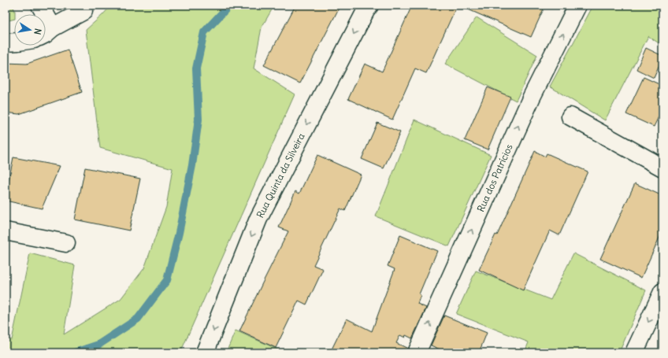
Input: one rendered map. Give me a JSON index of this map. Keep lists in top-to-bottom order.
{
  "streets": {
    "street": ["Rua Quinta da Silveira", "Rua dos Patrícios"]
  },
  "one_way": ["Rua Quinta da Silveira", "Rua dos Patrícios"],
  "north": "right"
}
